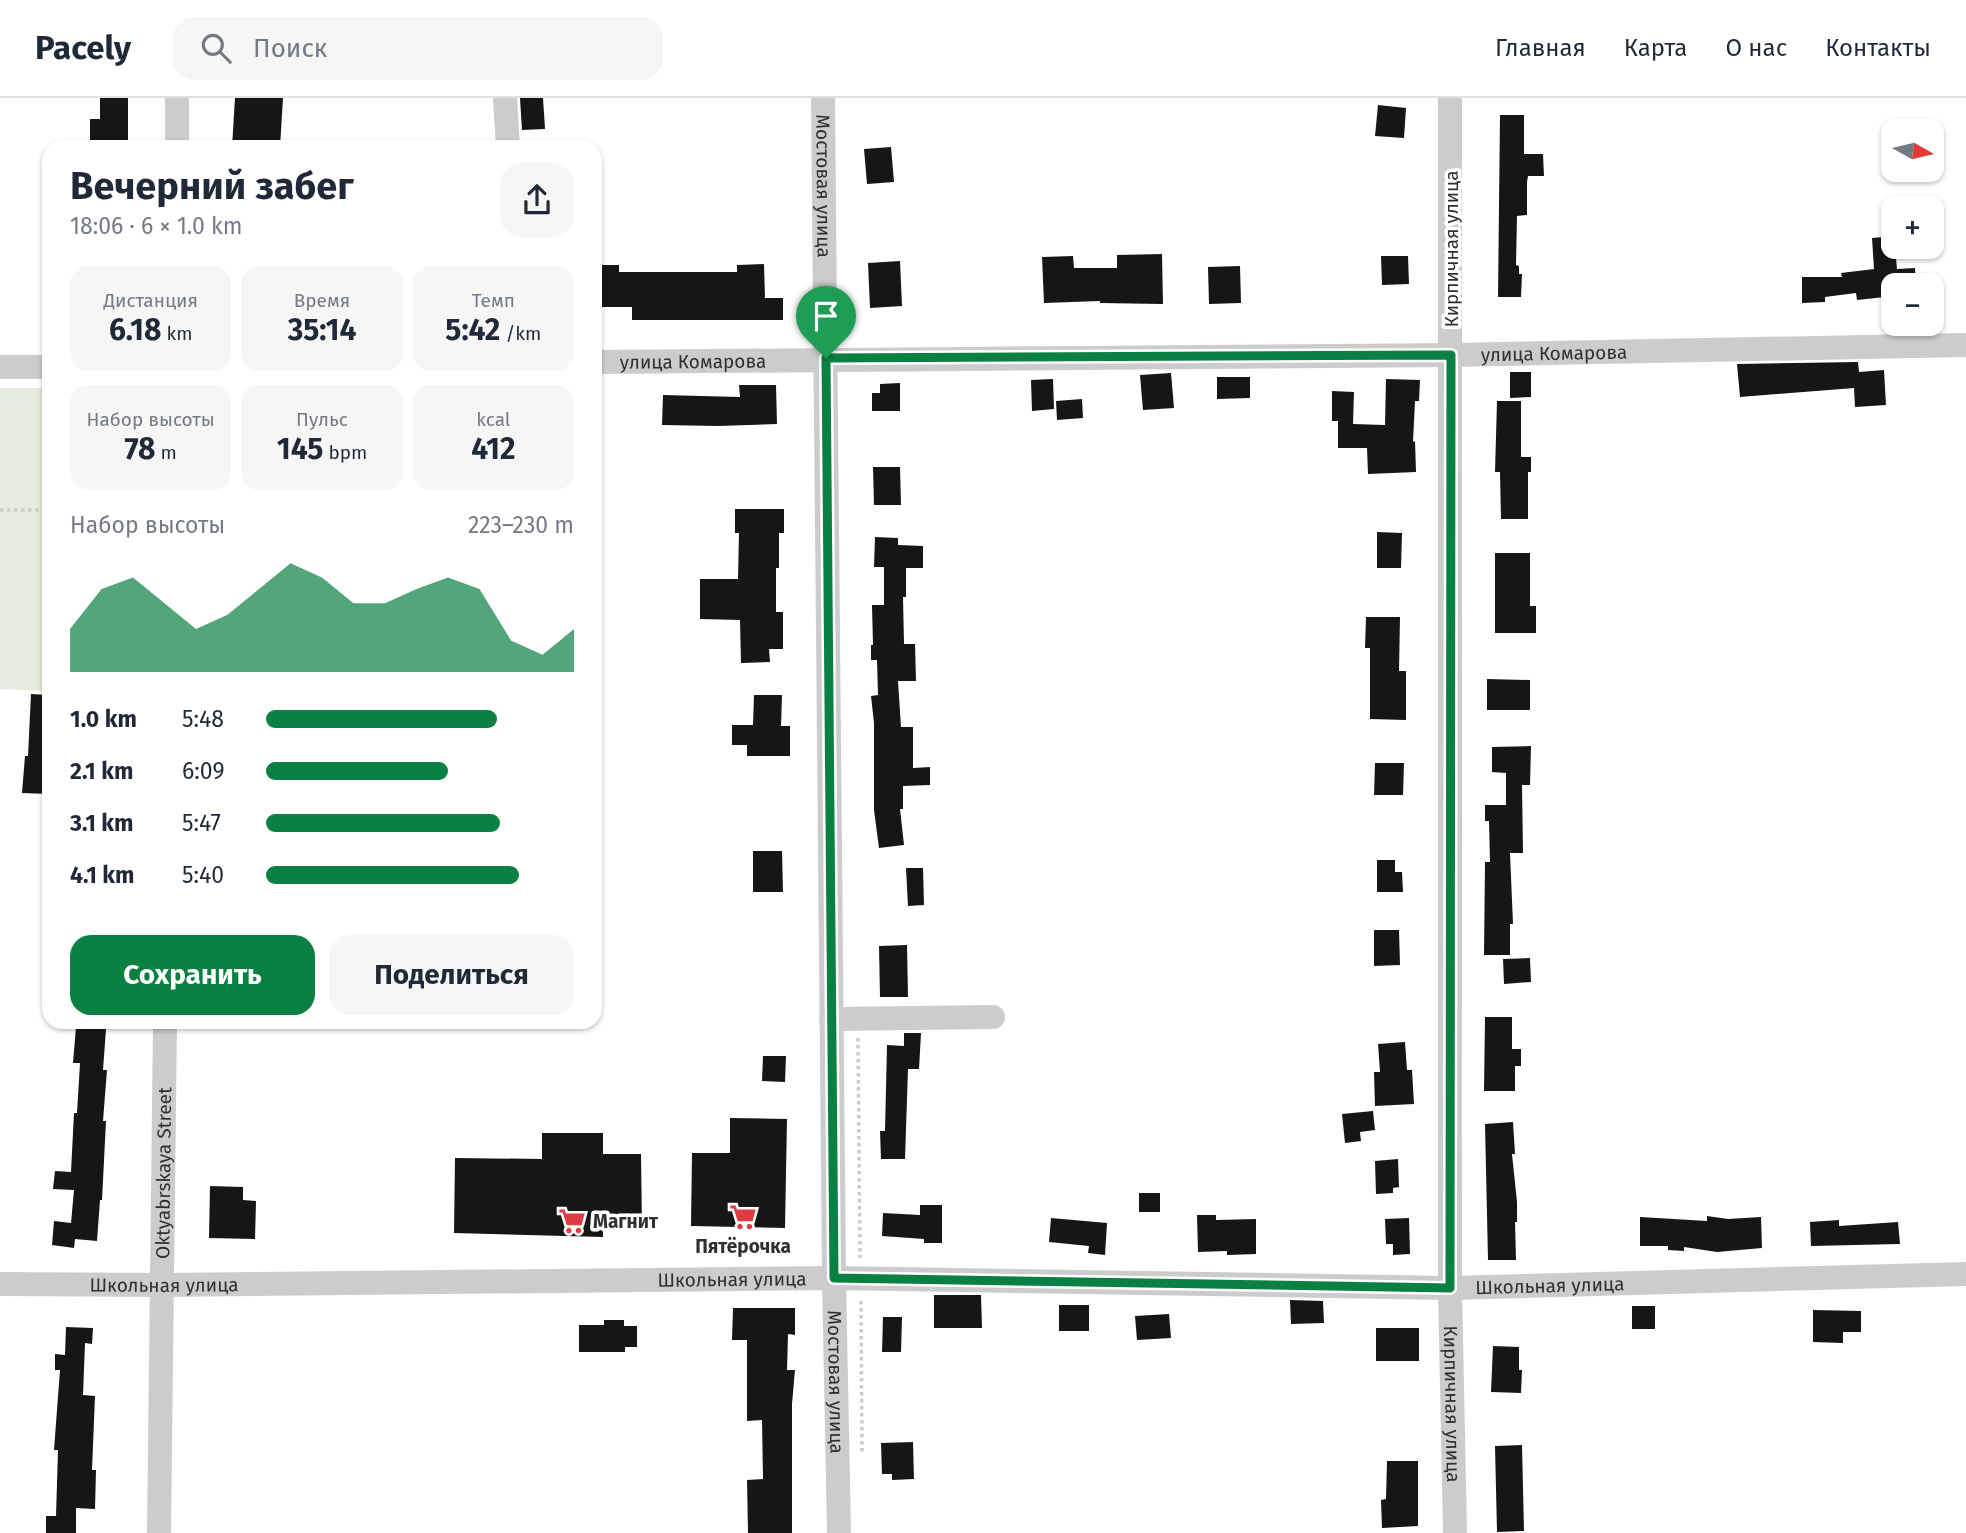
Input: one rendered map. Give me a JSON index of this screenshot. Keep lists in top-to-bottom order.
{
  "streets": {
    "street": [
      "Мостовая улица",
      "Кирпичная улица",
      "улица Комарова",
      "Oktyabrskaya Street",
      "Школьная улица"
    ]
  },
  "crossings": [
    ["Мостовая улица", "улица Комарова"],
    ["Мостовая улица", "Школьная улица"],
    ["Кирпичная улица", "улица Комарова"],
    ["Кирпичная улица", "Школьная улица"],
    ["Oktyabrskaya Street", "Школьная улица"]
  ],
  "places": {
    "supermarket": ["Пятёрочка", "Магнит"]
  },
  "north": "right",
  "page": {
    "header": "Pacely",
    "search": "Поиск",
    "nav": [
      "Главная",
      "Карта",
      "О нас",
      "Контакты"
    ],
    "map_buttons": ["+", "−"],
    "heading": ["Вечерний забег", "18:06 · 6 × 1.0 km"],
    "stats": [
      ["Дистанция", "6.18 km"],
      ["Время", "35:14"],
      ["Темп", "5:42 /km"],
      ["Набор высоты", "78 m"],
      ["Пульс", "145 bpm"],
      ["kcal", "412"]
    ],
    "chart": ["Набор высоты", "223–230 m"],
    "list": [
      {
        "name": "1.0 km",
        "note": "5:48"
      },
      {
        "name": "2.1 km",
        "note": "6:09"
      },
      {
        "name": "3.1 km",
        "note": "5:47"
      },
      {
        "name": "4.1 km",
        "note": "5:40"
      }
    ],
    "buttons": ["Сохранить", "Поделиться"]
  }
}
